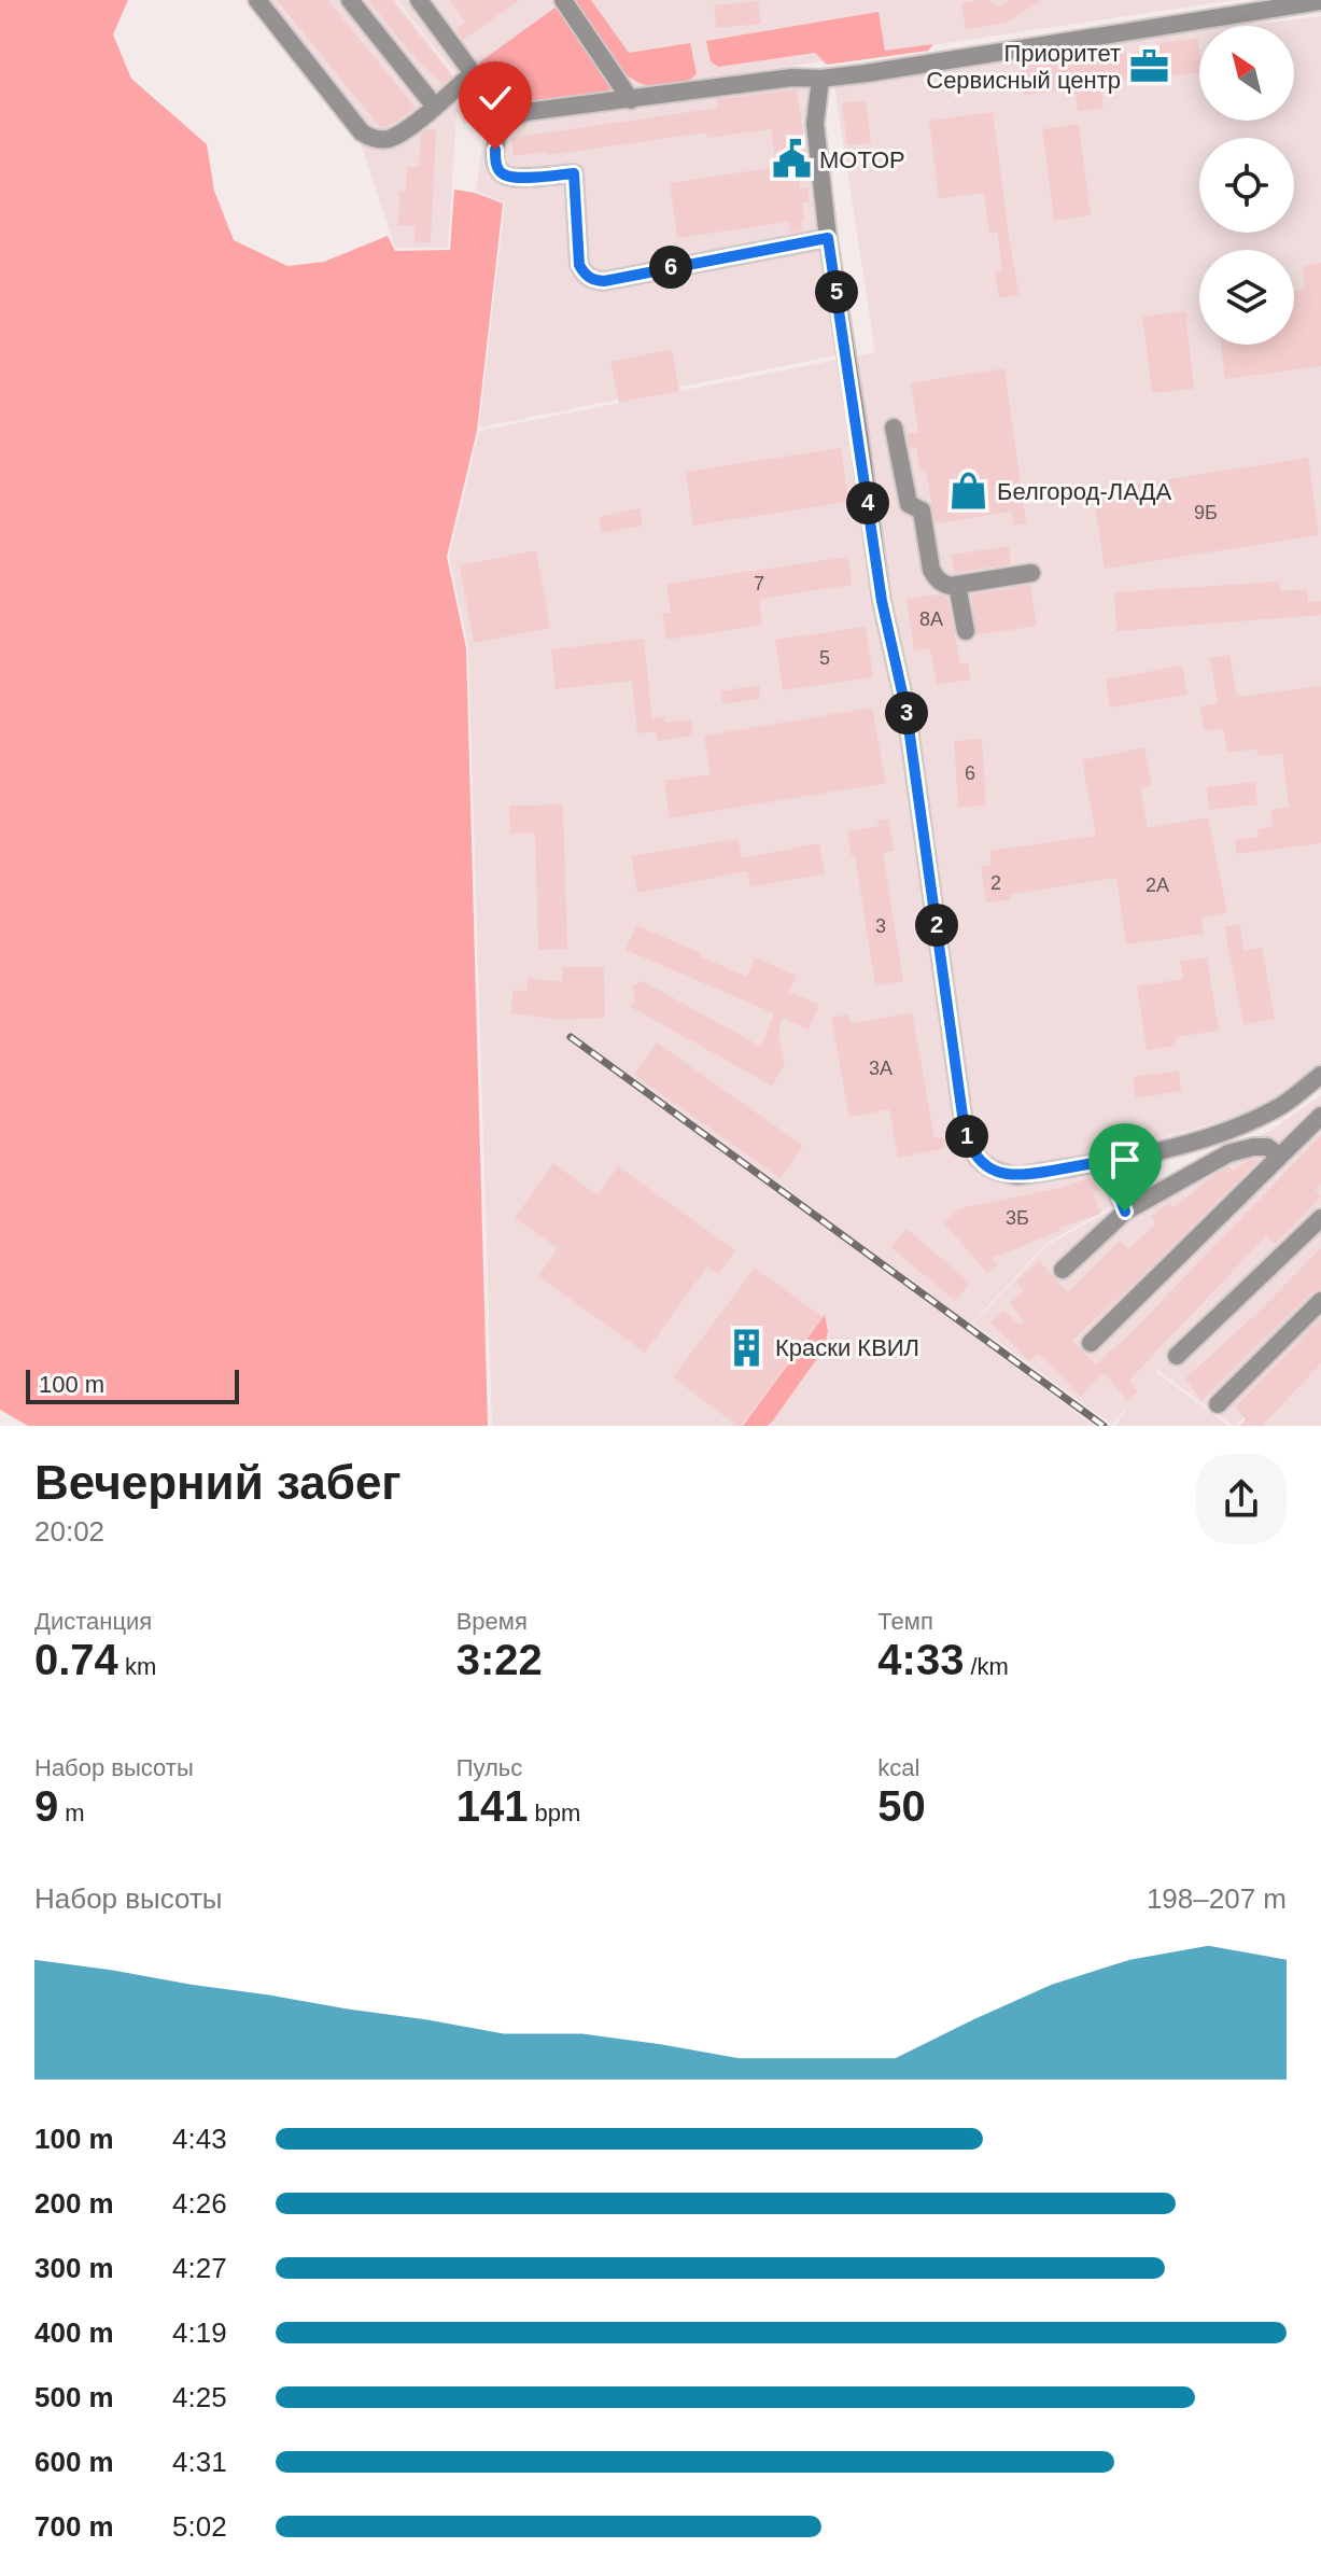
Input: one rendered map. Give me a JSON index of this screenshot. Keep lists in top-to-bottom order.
{
  "places": {
    "office": ["Приоритет Сервисный центр"],
    "public building": ["МОТОР"],
    "shop": ["Белгород-ЛАДА"],
    "building": ["Краски КВИЛ"]
  },
  "house_numbers": [
    "9Б",
    "7",
    "8А",
    "5",
    "6",
    "2",
    "2А",
    "3",
    "3А",
    "3Б"
  ],
  "scale_bar": "100 m",
  "north": "top left",
  "page": {
    "pins": [
      "6",
      "5",
      "4",
      "3",
      "2",
      "1"
    ],
    "scale": "100 m",
    "heading": ["Вечерний забег", "20:02"],
    "stats": [
      ["Дистанция", "0.74 km"],
      ["Время", "3:22"],
      ["Темп", "4:33 /km"],
      ["Набор высоты", "9 m"],
      ["Пульс", "141 bpm"],
      ["kcal", "50"]
    ],
    "chart": ["Набор высоты", "198–207 m"],
    "list": [
      {
        "name": "100 m",
        "note": "4:43"
      },
      {
        "name": "200 m",
        "note": "4:26"
      },
      {
        "name": "300 m",
        "note": "4:27"
      },
      {
        "name": "400 m",
        "note": "4:19"
      },
      {
        "name": "500 m",
        "note": "4:25"
      },
      {
        "name": "600 m",
        "note": "4:31"
      },
      {
        "name": "700 m",
        "note": "5:02"
      }
    ]
  }
}
